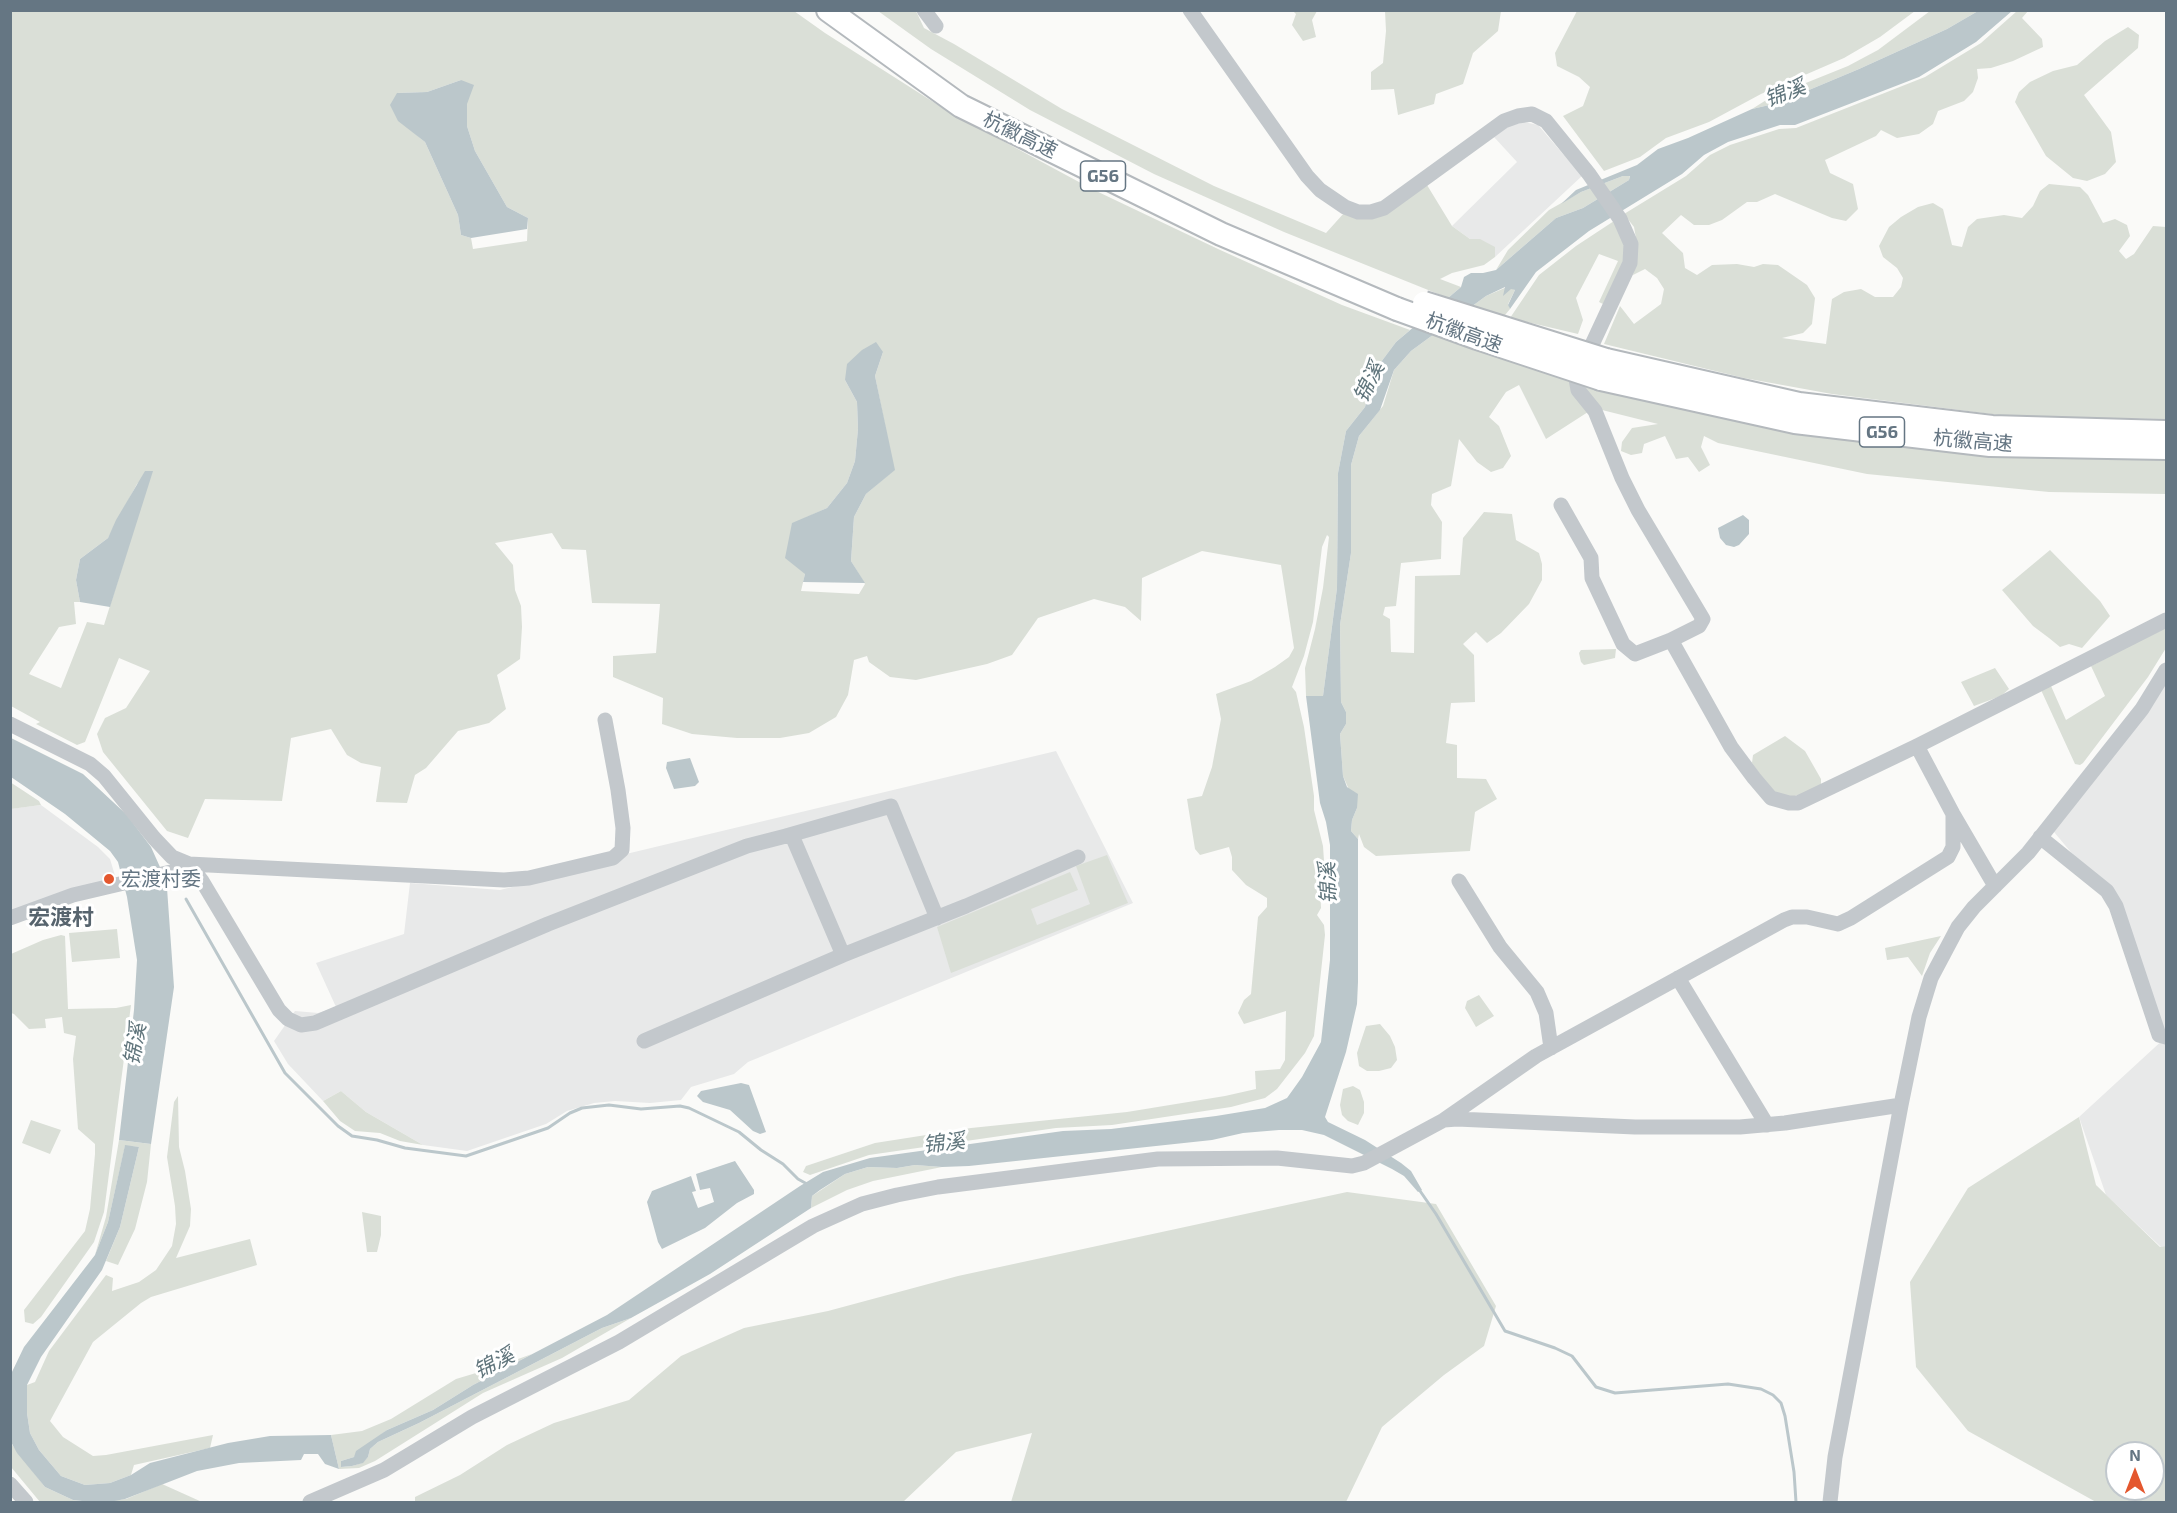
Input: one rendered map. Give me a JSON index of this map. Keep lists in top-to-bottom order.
{
  "streets": {
    "highway": ["杭徽高速", "G56"]
  },
  "districts": ["宏渡村"],
  "water": ["锦溪"],
  "places": ["宏渡村委"],
  "north": "top"
}
